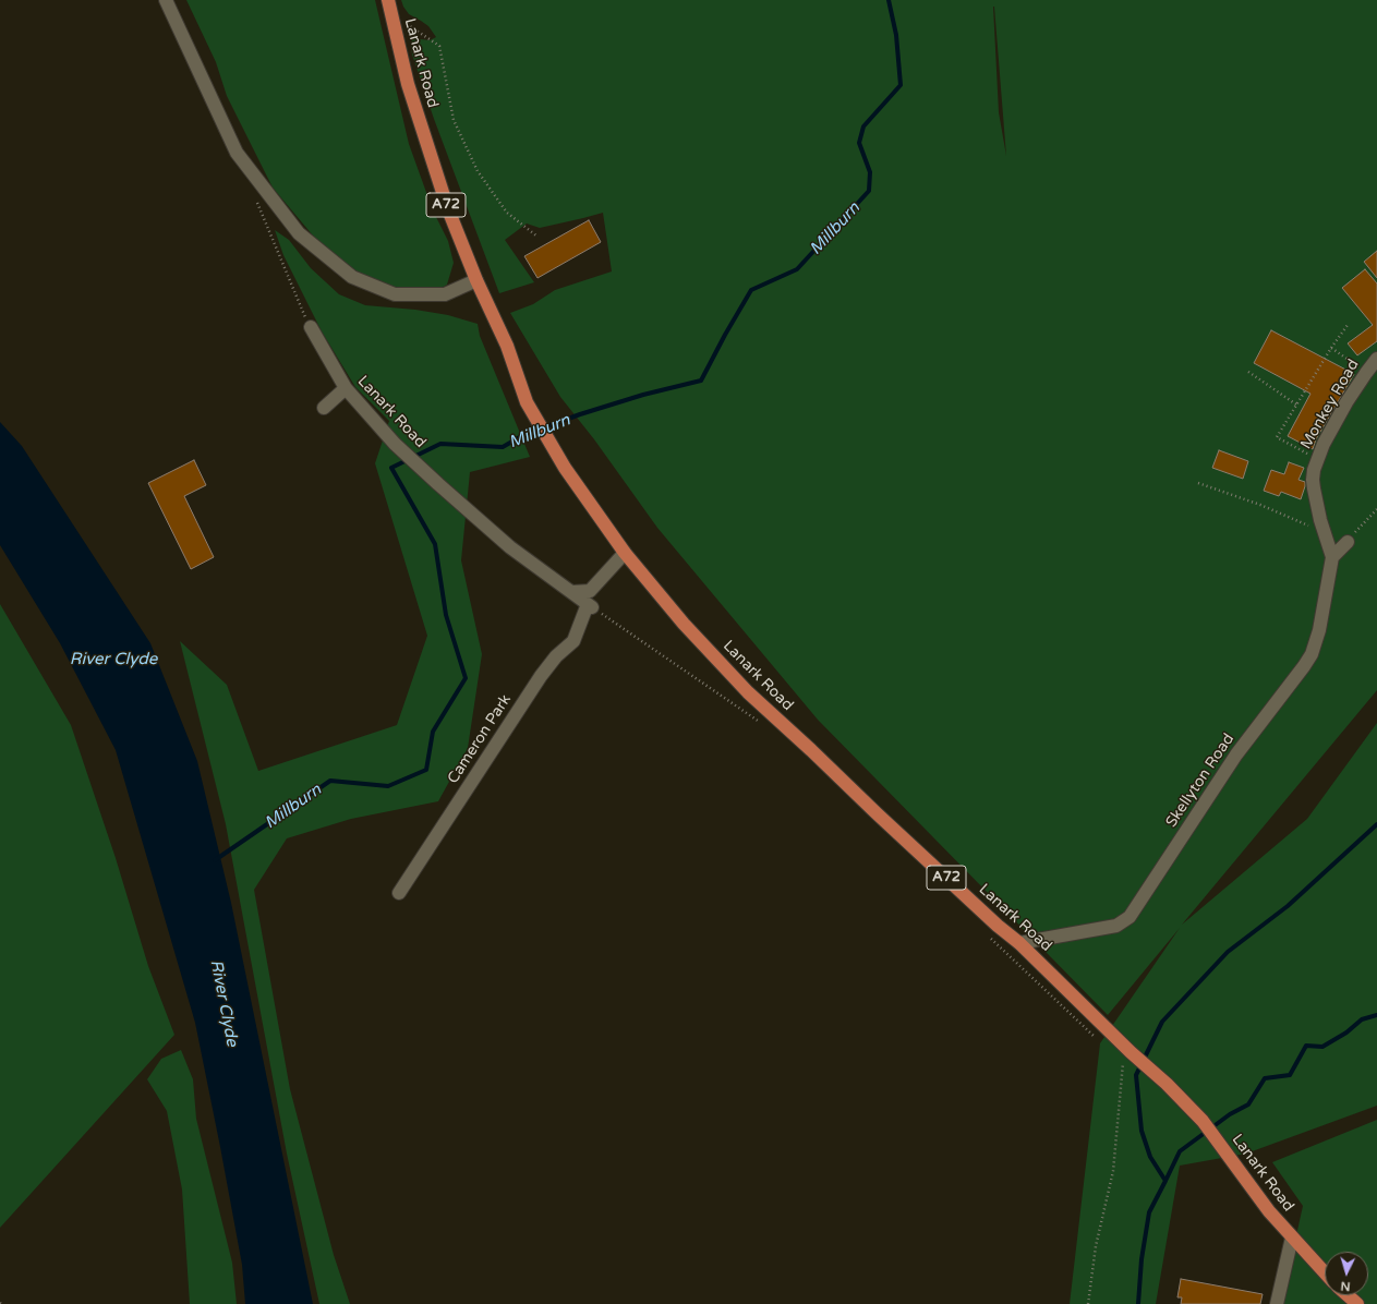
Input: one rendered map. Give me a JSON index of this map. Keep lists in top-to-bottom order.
{
  "streets": {
    "main road": ["Lanark Road", "A72"],
    "street": ["Monkey Road", "Cameron Park", "Skellyton Road"]
  },
  "crossings": [
    ["Lanark Road", "Cameron Park"],
    ["Lanark Road", "Skellyton Road"],
    ["Monkey Road", "Skellyton Road"]
  ],
  "water": ["Millburn", "River Clyde"],
  "north": "bottom"
}
